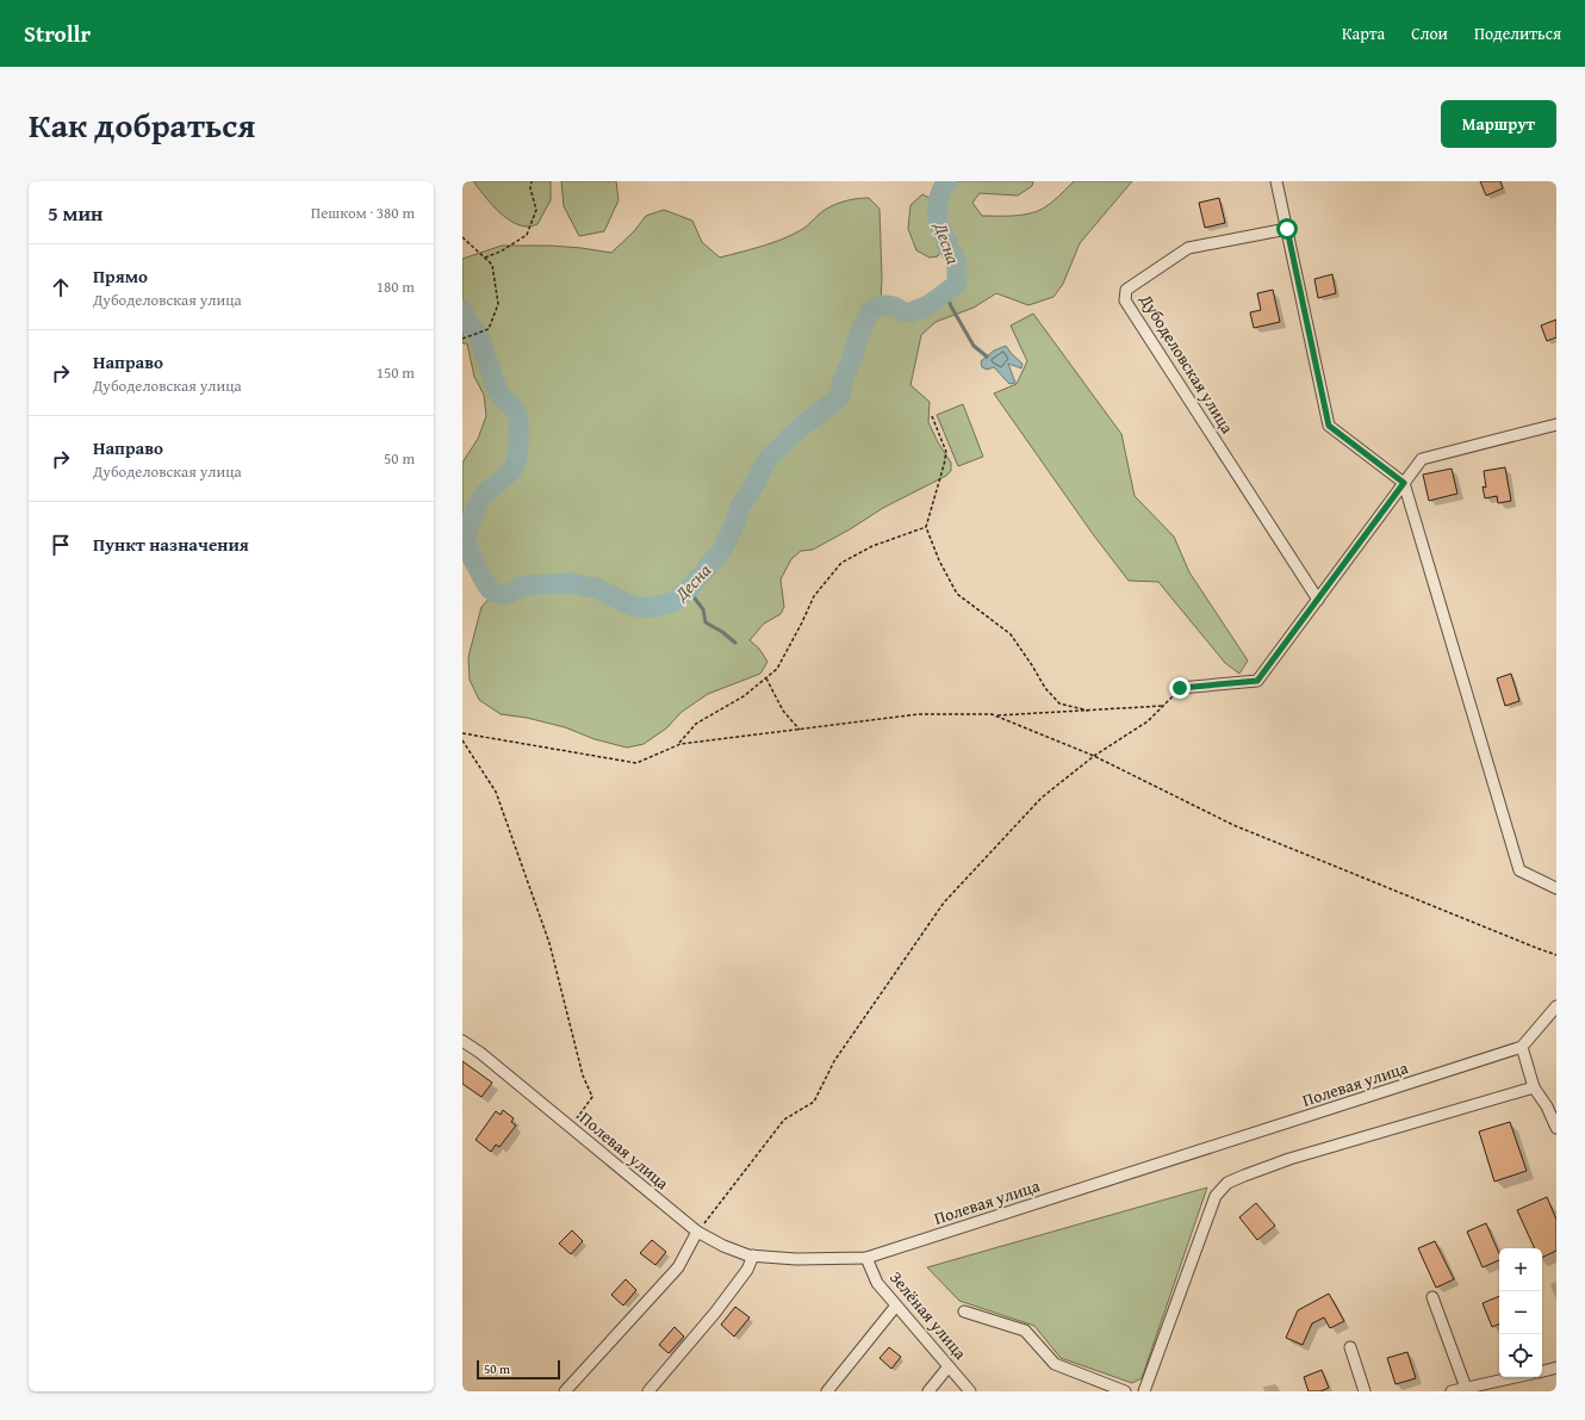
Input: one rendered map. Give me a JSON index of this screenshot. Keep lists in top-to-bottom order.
{
  "streets": {
    "street": ["Дубоделовская улица", "Полевая улица", "Зелёная улица"]
  },
  "crossings": [
    ["Полевая улица", "Зелёная улица"]
  ],
  "water": ["Десна"],
  "scale_bar": "50 m",
  "page": {
    "header": "Strollr",
    "nav": ["Карта", "Слои", "Поделиться"],
    "title": "Как добраться",
    "buttons": "Маршрут",
    "heading": ["5 мин", "Пешком · 380 m"],
    "list": [
      ["Прямо", "Дубоделовская улица", "180 m"],
      ["Направо", "Дубоделовская улица", "150 m"],
      ["Направо", "Дубоделовская улица", "50 m"],
      "Пункт назначения"
    ],
    "map_buttons": ["+", "−"],
    "scale": "50 m"
  }
}
